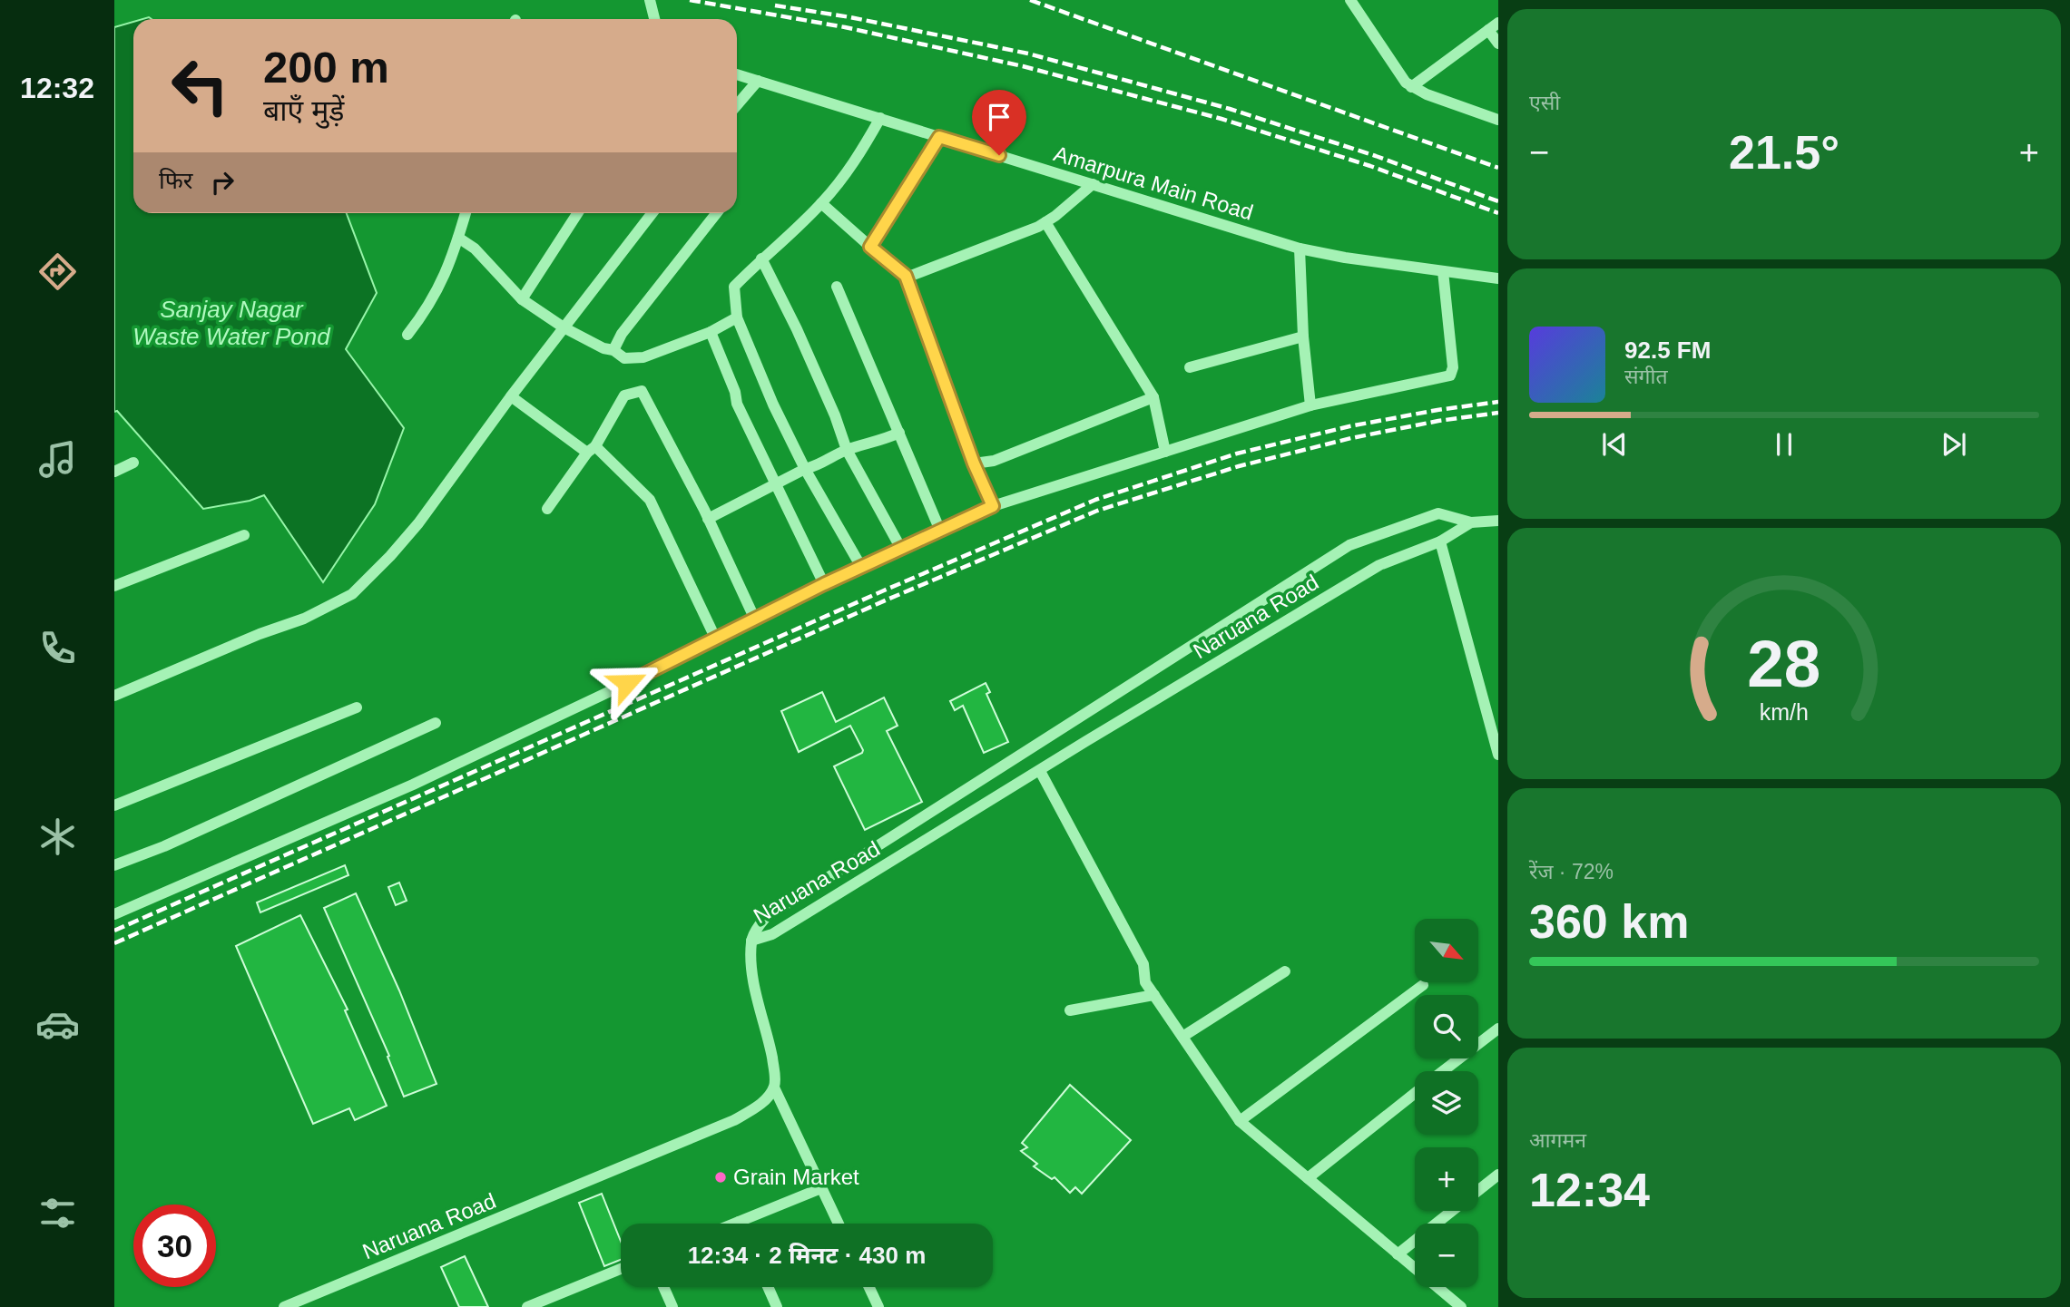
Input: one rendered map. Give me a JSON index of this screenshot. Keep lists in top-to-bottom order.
{
  "streets": {
    "street": ["Amarpura Main Road", "Naruana Road"]
  },
  "water": ["Sanjay Nagar Waste Water Pond"],
  "places": ["Grain Market"],
  "north": "bottom right",
  "page": {
    "tabs": "12:32",
    "tile": [
      "एसी",
      ["रेंज · 72%", "360 km"],
      ["आगमन", "12:34"]
    ],
    "turn": ["200 m", "बाएँ मुड़ें"],
    "heat": ["−", "21.5°", "+"],
    "then": "फिर",
    "song": ["92.5 FM", "संगीत"],
    "map_buttons": ["+", "−"],
    "limit": "30",
    "trip": "12:34 · 2 मिनट · 430 m",
    "gauge": ["28", "km/h"]
  }
}
